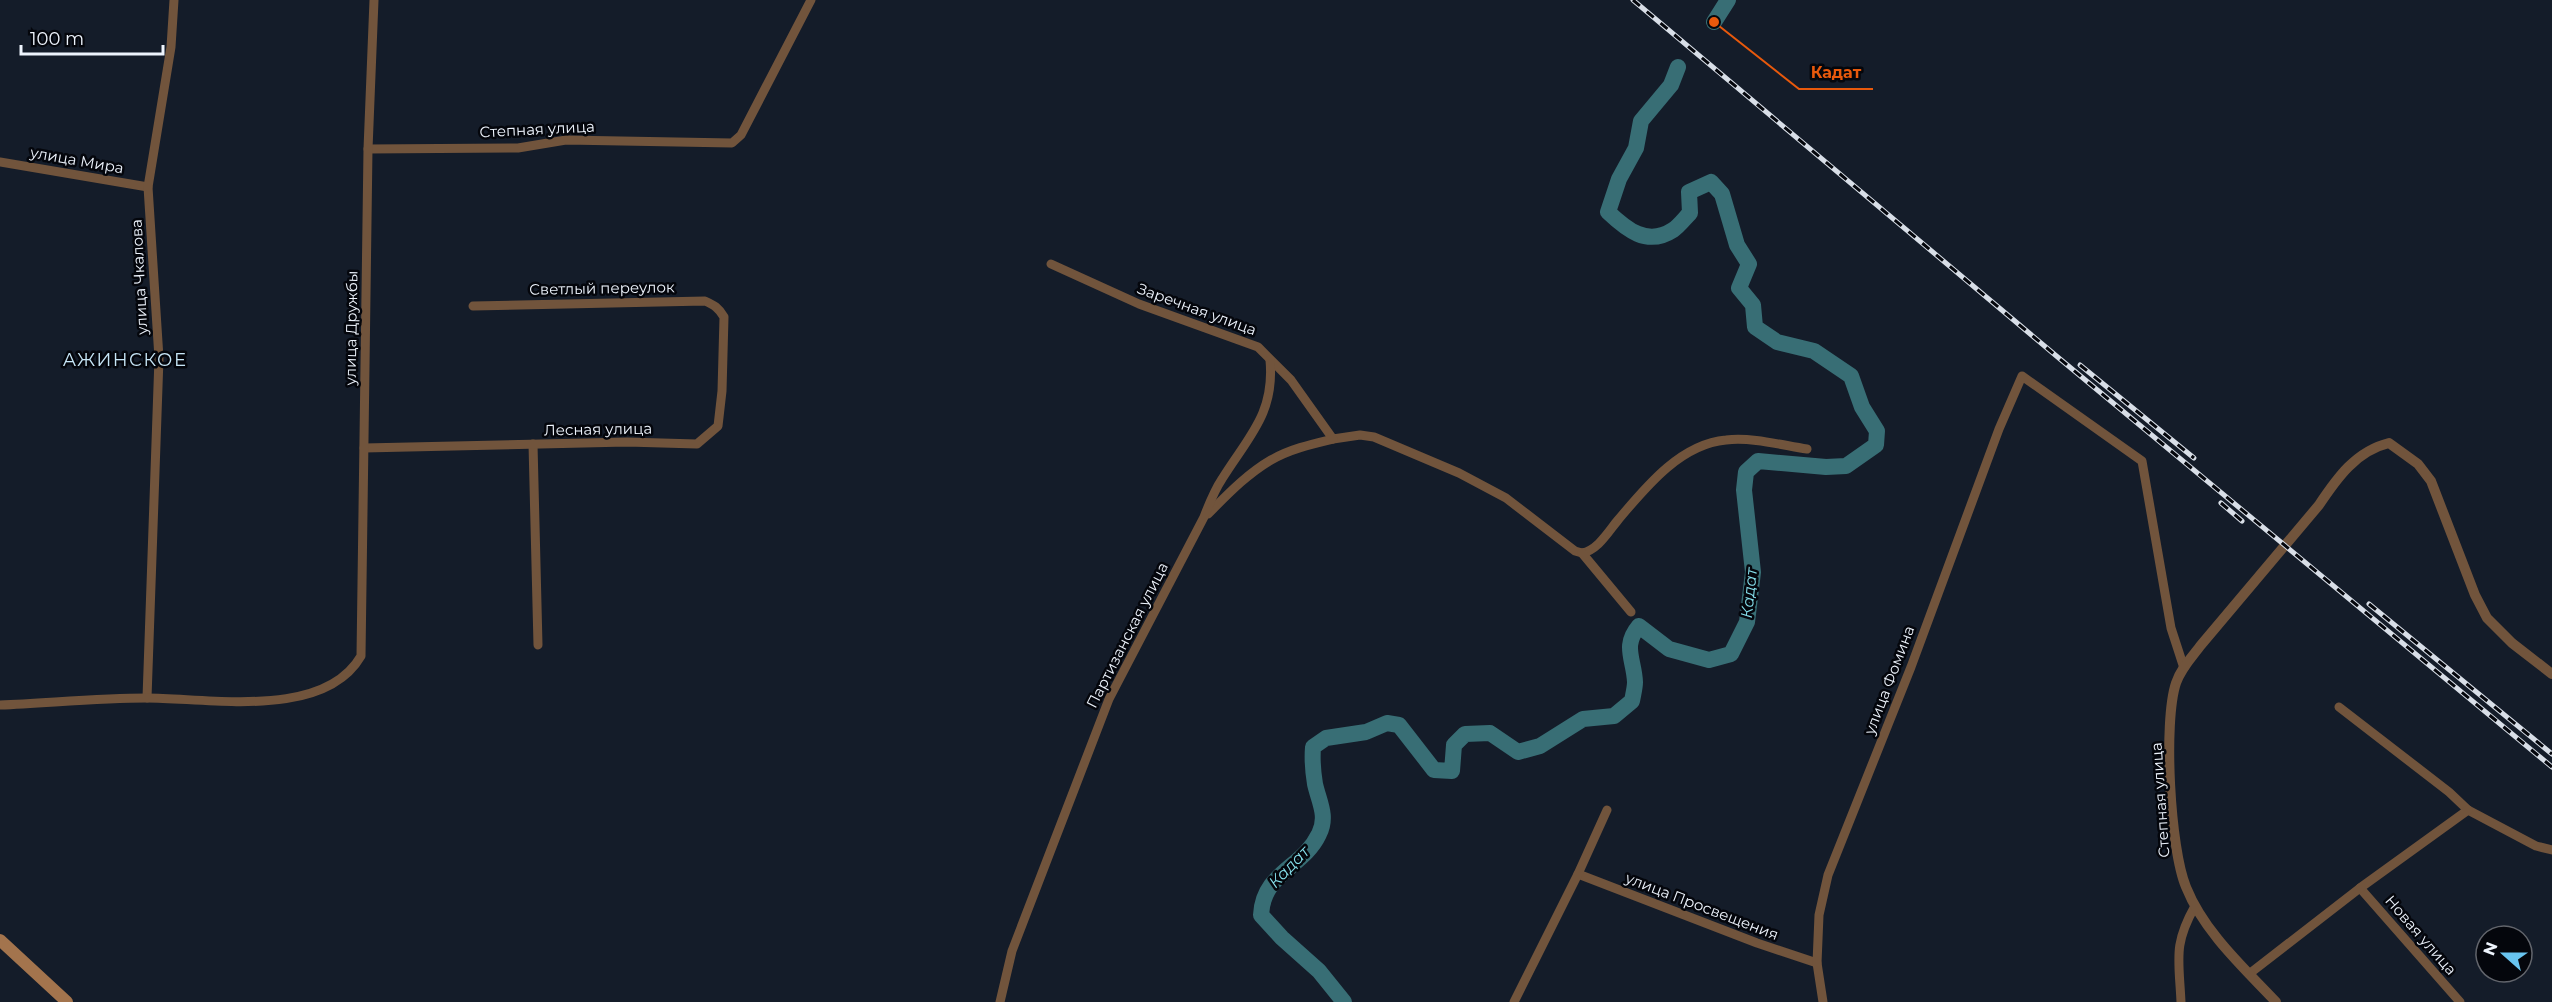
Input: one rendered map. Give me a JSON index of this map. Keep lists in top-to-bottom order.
{
  "streets": {
    "street": [
      "Степная улица",
      "улица Мира",
      "улица Чкалова",
      "Светлый переулок",
      "Заречная улица",
      "улица Дружбы",
      "Лесная улица",
      "Партизанская улица",
      "улица Фомина",
      "улица Просвещения",
      "Новая улица"
    ]
  },
  "crossings": [
    ["Степная улица", "улица Дружбы"],
    ["Степная улица", "улица Фомина"],
    ["улица Мира", "улица Чкалова"],
    ["улица Чкалова", "улица Дружбы"],
    ["Светлый переулок", "Лесная улица"],
    ["Заречная улица", "Партизанская улица"],
    ["улица Дружбы", "Лесная улица"],
    ["улица Фомина", "улица Просвещения"]
  ],
  "districts": ["АЖИНСКОЕ"],
  "water": ["Кадат"],
  "places": ["Кадат"],
  "scale_bar": "100 m",
  "north": "left"
}
